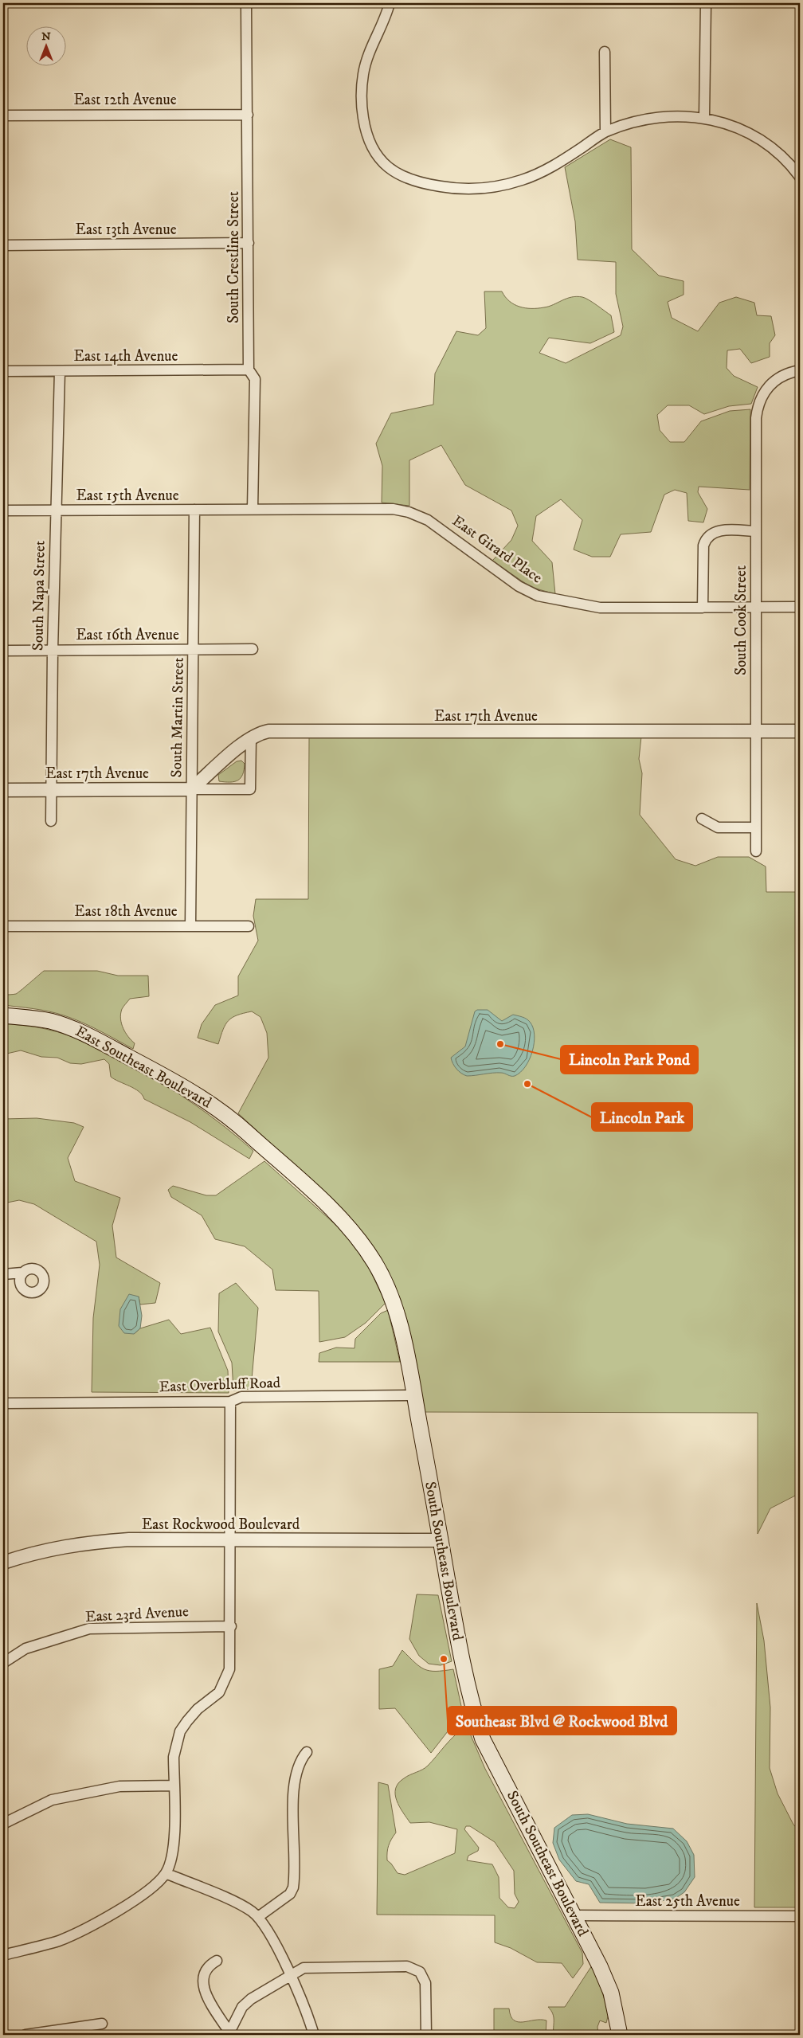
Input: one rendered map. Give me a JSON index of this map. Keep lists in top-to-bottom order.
{
  "streets": {
    "main road": ["East Southeast Boulevard", "South Southeast Boulevard"],
    "street": [
      "East 12th Avenue",
      "East 13th Avenue",
      "South Crestline Street",
      "East 14th Avenue",
      "East 15th Avenue",
      "East Girard Place",
      "South Napa Street",
      "South Cook Street",
      "East 16th Avenue",
      "East 17th Avenue",
      "South Martin Street",
      "East 18th Avenue",
      "East Overbluff Road",
      "East Rockwood Boulevard",
      "East 23rd Avenue",
      "East 25th Avenue"
    ]
  },
  "crossings": [
    ["East 12th Avenue", "South Crestline Street"],
    ["East 13th Avenue", "South Crestline Street"],
    ["South Crestline Street", "East 14th Avenue"],
    ["South Crestline Street", "East 15th Avenue"],
    ["South Crestline Street", "East Girard Place"],
    ["East 14th Avenue", "South Napa Street"],
    ["East 15th Avenue", "East Girard Place"],
    ["East 15th Avenue", "South Napa Street"],
    ["East 15th Avenue", "South Martin Street"],
    ["East Girard Place", "South Cook Street"],
    ["South Napa Street", "East 16th Avenue"],
    ["South Napa Street", "East 17th Avenue"],
    ["South Cook Street", "East 17th Avenue"],
    ["East 16th Avenue", "South Martin Street"],
    ["East 17th Avenue", "South Martin Street"],
    ["South Martin Street", "East 18th Avenue"],
    ["East Southeast Boulevard", "South Southeast Boulevard"],
    ["East Overbluff Road", "South Southeast Boulevard"],
    ["East Rockwood Boulevard", "South Southeast Boulevard"],
    ["South Southeast Boulevard", "East 25th Avenue"]
  ],
  "places": ["Lincoln Park Pond", "Lincoln Park", "Southeast Blvd @ Rockwood Blvd"],
  "north": "top"
}
